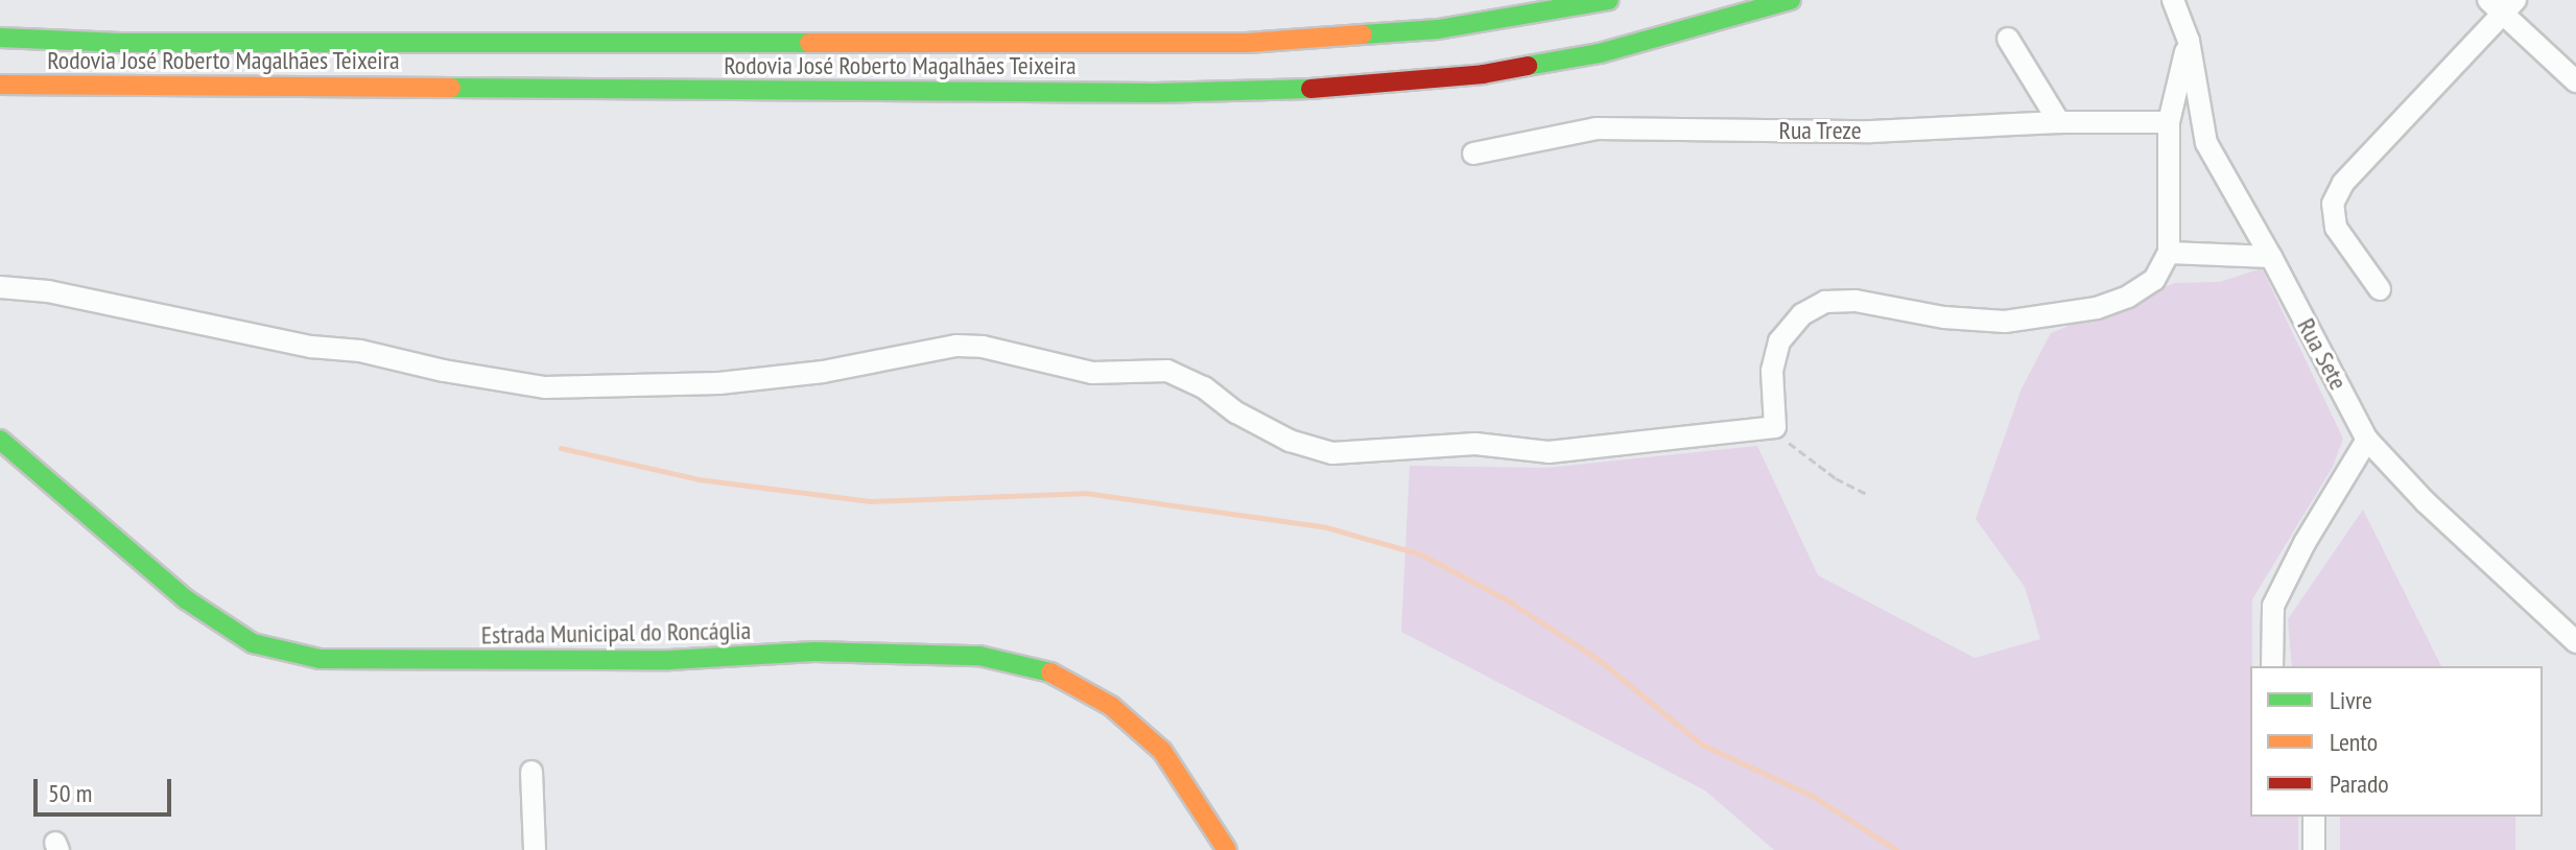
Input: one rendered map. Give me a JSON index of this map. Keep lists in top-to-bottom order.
{
  "streets": {
    "main road": ["Rodovia José Roberto Magalhães Teixeira", "Estrada Municipal do Roncáglia"],
    "street": ["Rua Treze", "Rua Sete"]
  },
  "legend": ["Livre", "Lento", "Parado"],
  "scale_bar": "50 m"
}
